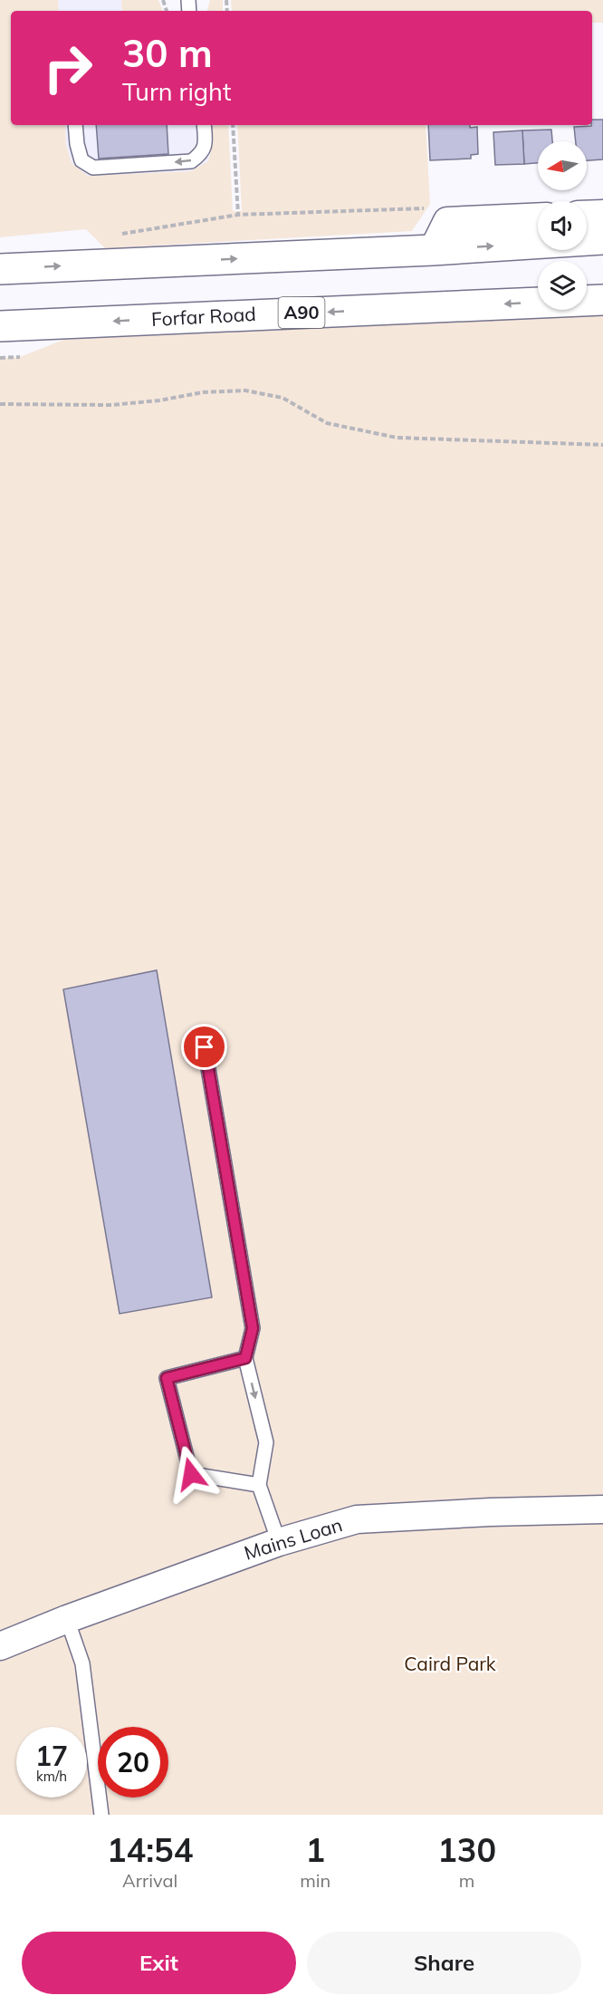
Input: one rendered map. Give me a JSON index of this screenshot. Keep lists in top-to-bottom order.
{
  "streets": {
    "highway": ["A90", "Forfar Road"],
    "street": ["Mains Loan"]
  },
  "parks": ["Caird Park"],
  "north": "left",
  "page": {
    "turn": ["30 m", "Turn right"],
    "speed": "17 km/h",
    "limit": "20",
    "eta": [
      "14:54",
      "Arrival",
      "1",
      "min",
      "130",
      "m"
    ],
    "buttons": ["Exit", "Share"]
  }
}
